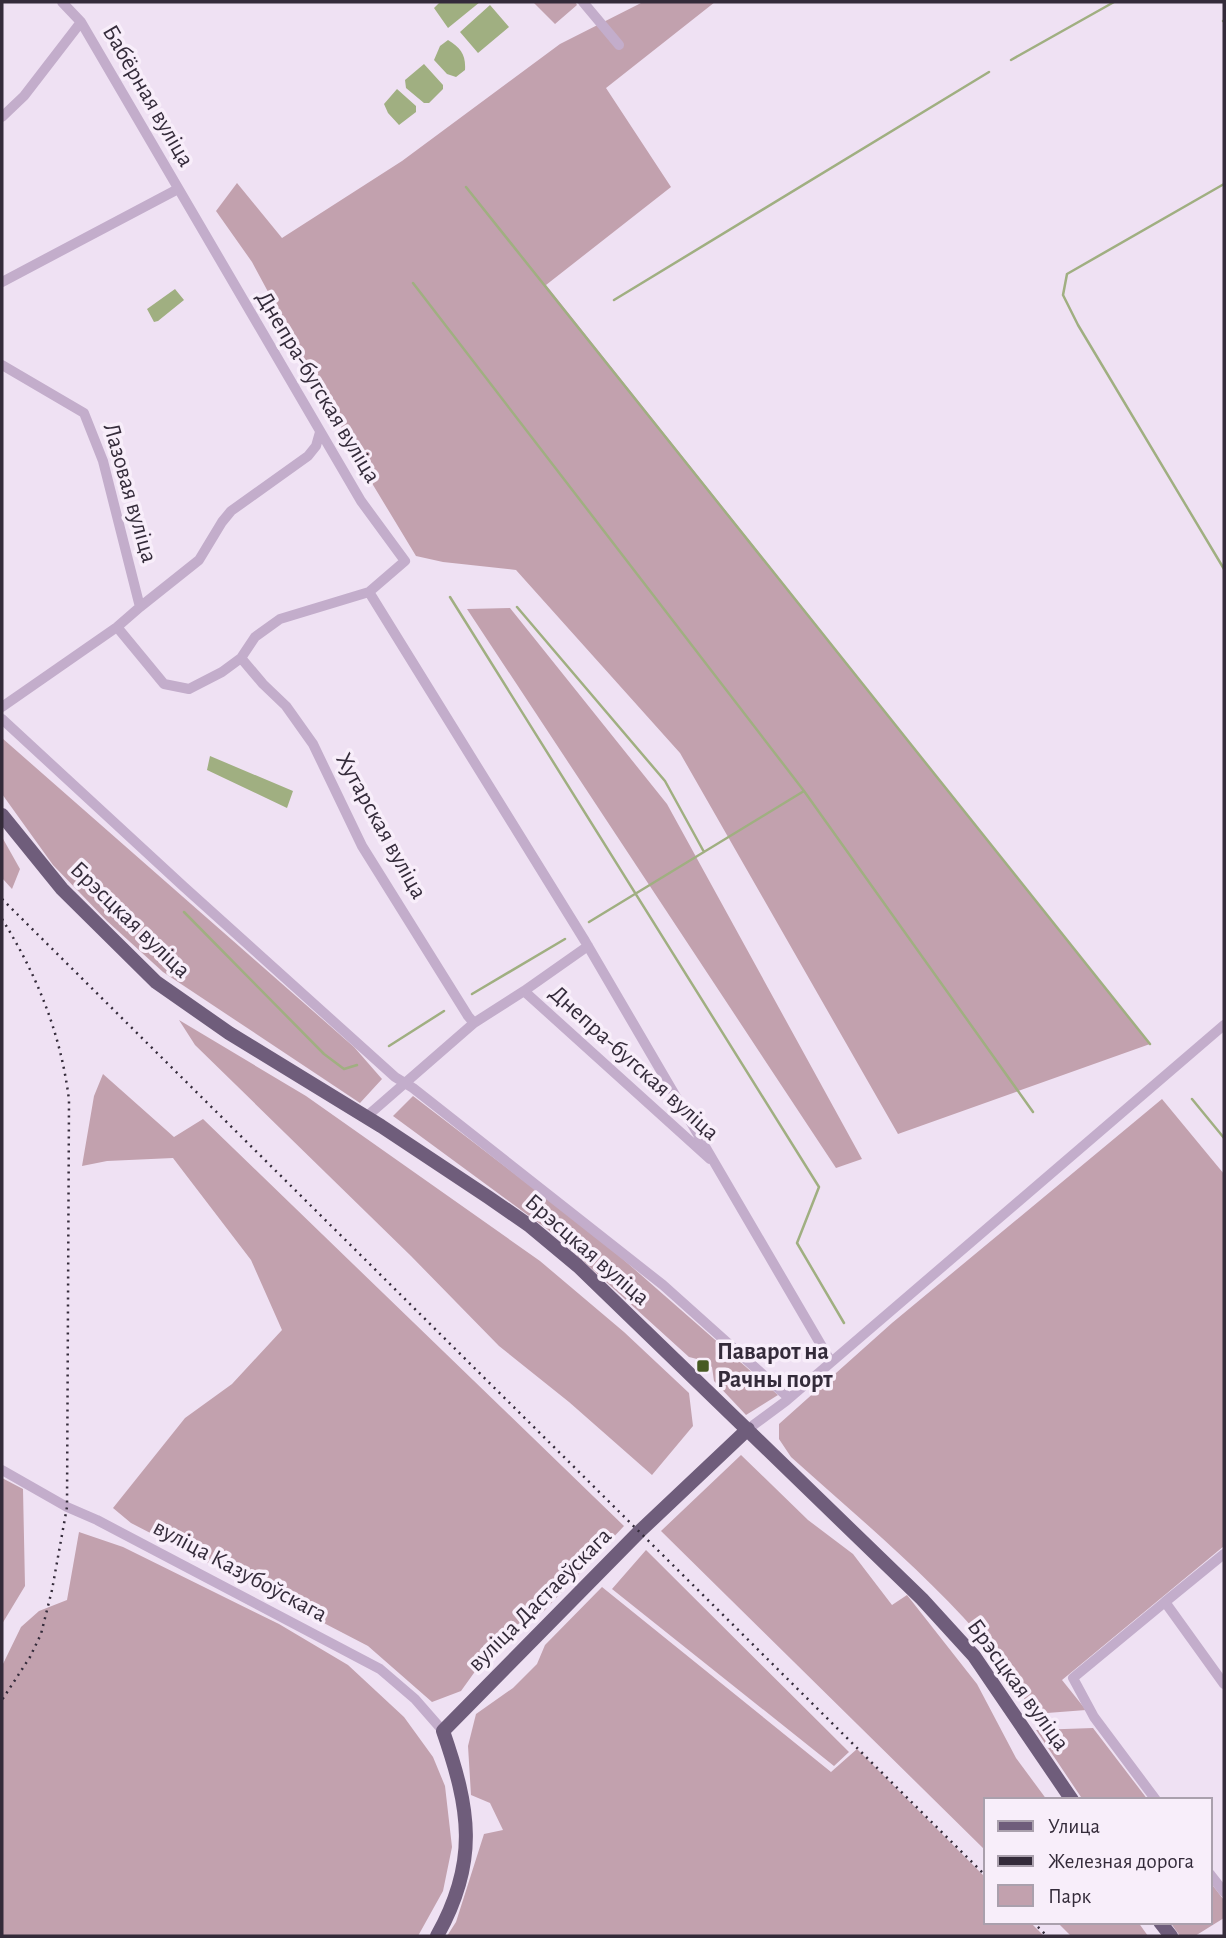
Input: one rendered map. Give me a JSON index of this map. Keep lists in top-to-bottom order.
{
  "streets": {
    "main road": ["Брэсцкая вуліца", "вуліца Дастаеўскага"],
    "street": [
      "Бабёрная вуліца",
      "Днепра-бугская вуліца",
      "Лазовая вуліца",
      "Хутарская вуліца",
      "вуліца Казубоўскага"
    ]
  },
  "crossings": [
    ["Бабёрная вуліца", "Днепра-бугская вуліца"],
    ["Днепра-бугская вуліца", "Хутарская вуліца"],
    ["Днепра-бугская вуліца", "Брэсцкая вуліца"],
    ["Днепра-бугская вуліца", "вуліца Дастаеўскага"],
    ["Брэсцкая вуліца", "вуліца Дастаеўскага"],
    ["вуліца Казубоўскага", "вуліца Дастаеўскага"]
  ],
  "places": {
    "transit": ["Паварот на Рачны порт"]
  },
  "legend": ["Улица", "Железная дорога", "Парк"]
}
